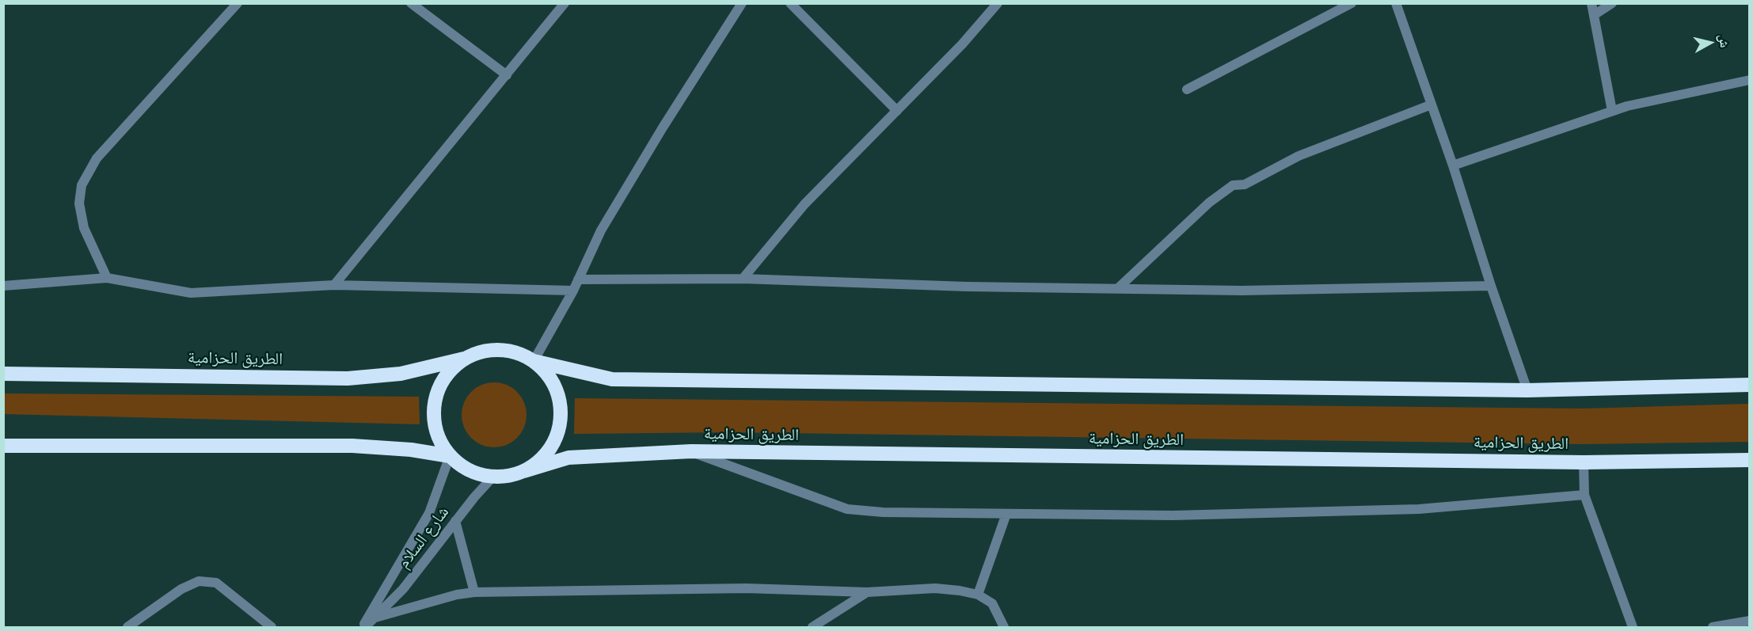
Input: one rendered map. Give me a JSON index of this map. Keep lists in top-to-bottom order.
{
  "streets": {
    "highway": ["الطريق الحزامية"],
    "street": ["شارع السلام"]
  },
  "crossings": [
    ["الطريق الحزامية", "شارع السلام"]
  ],
  "north": "right"
}
